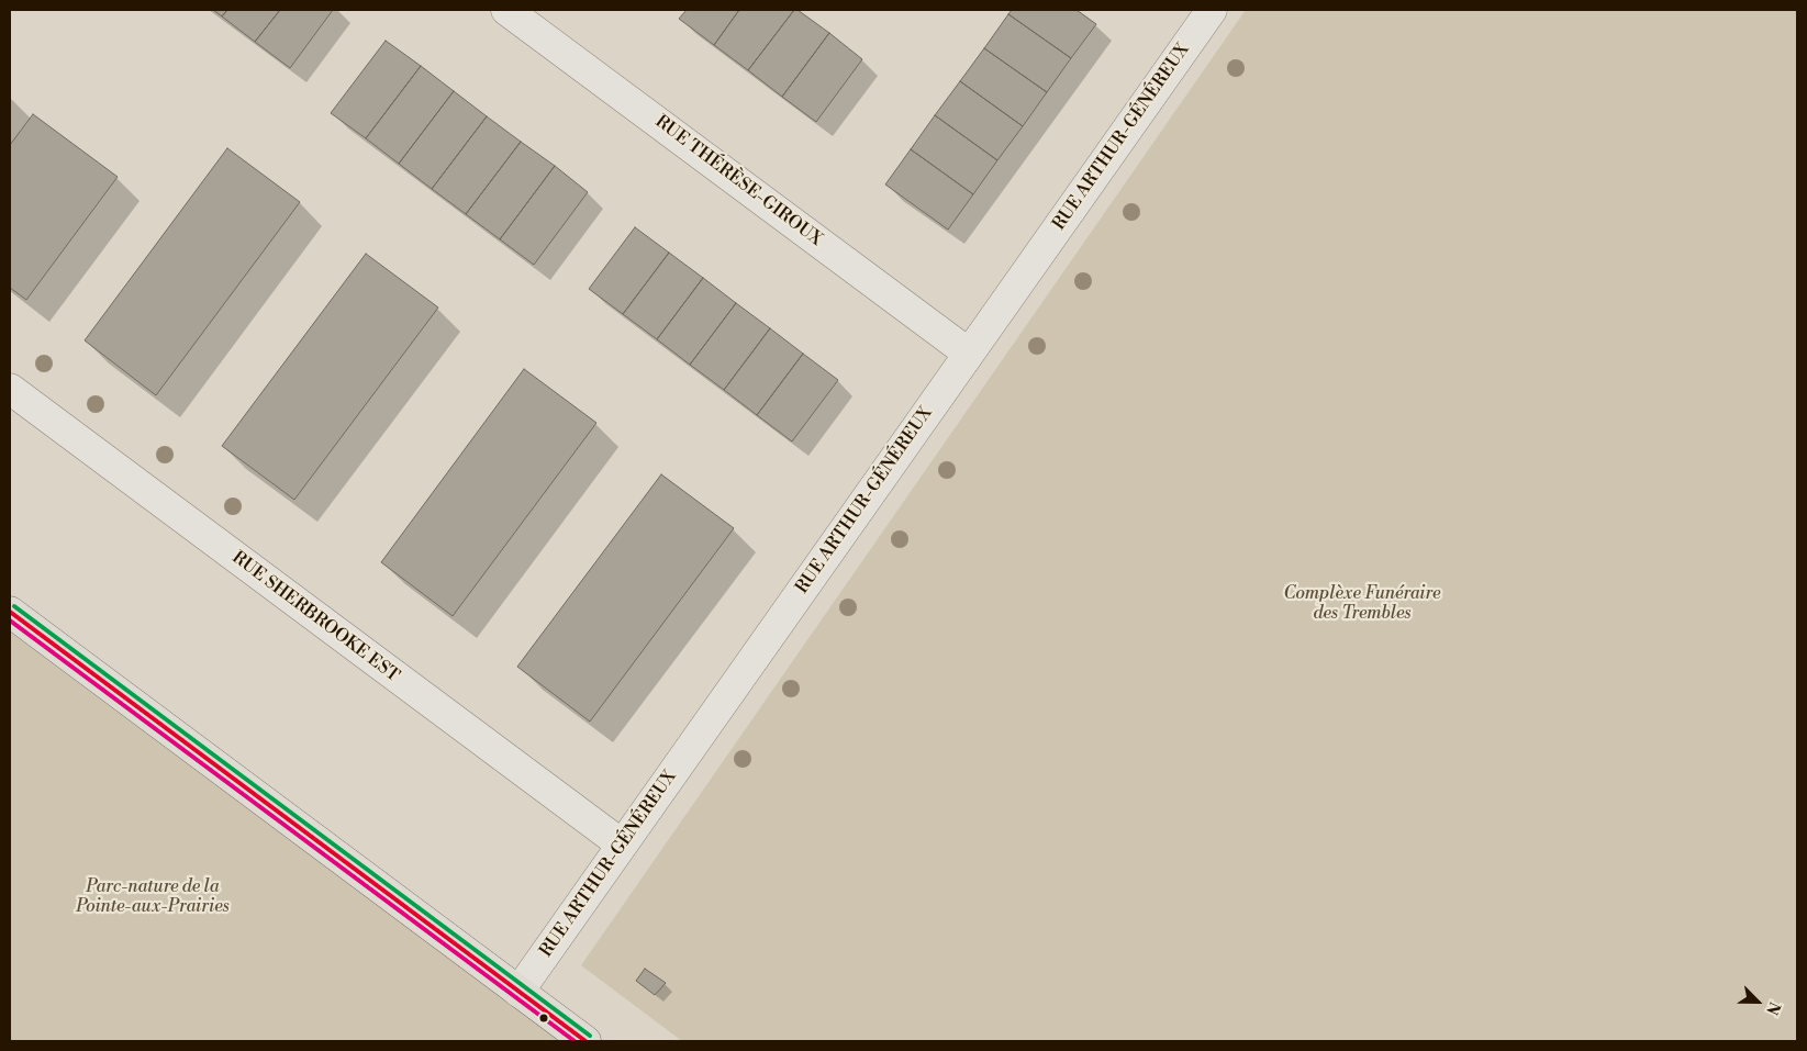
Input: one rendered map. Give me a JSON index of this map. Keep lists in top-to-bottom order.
{
  "streets": {
    "street": ["RUE ARTHUR-GÉNÉREUX", "RUE THÉRÈSE-GIROUX", "RUE SHERBROOKE EST"]
  },
  "crossings": [
    ["RUE ARTHUR-GÉNÉREUX", "RUE THÉRÈSE-GIROUX"],
    ["RUE ARTHUR-GÉNÉREUX", "RUE SHERBROOKE EST"]
  ],
  "parks": ["Complèxe Funéraire des Trembles", "Parc-nature de la Pointe-aux-Prairies"],
  "north": "bottom right"
}
